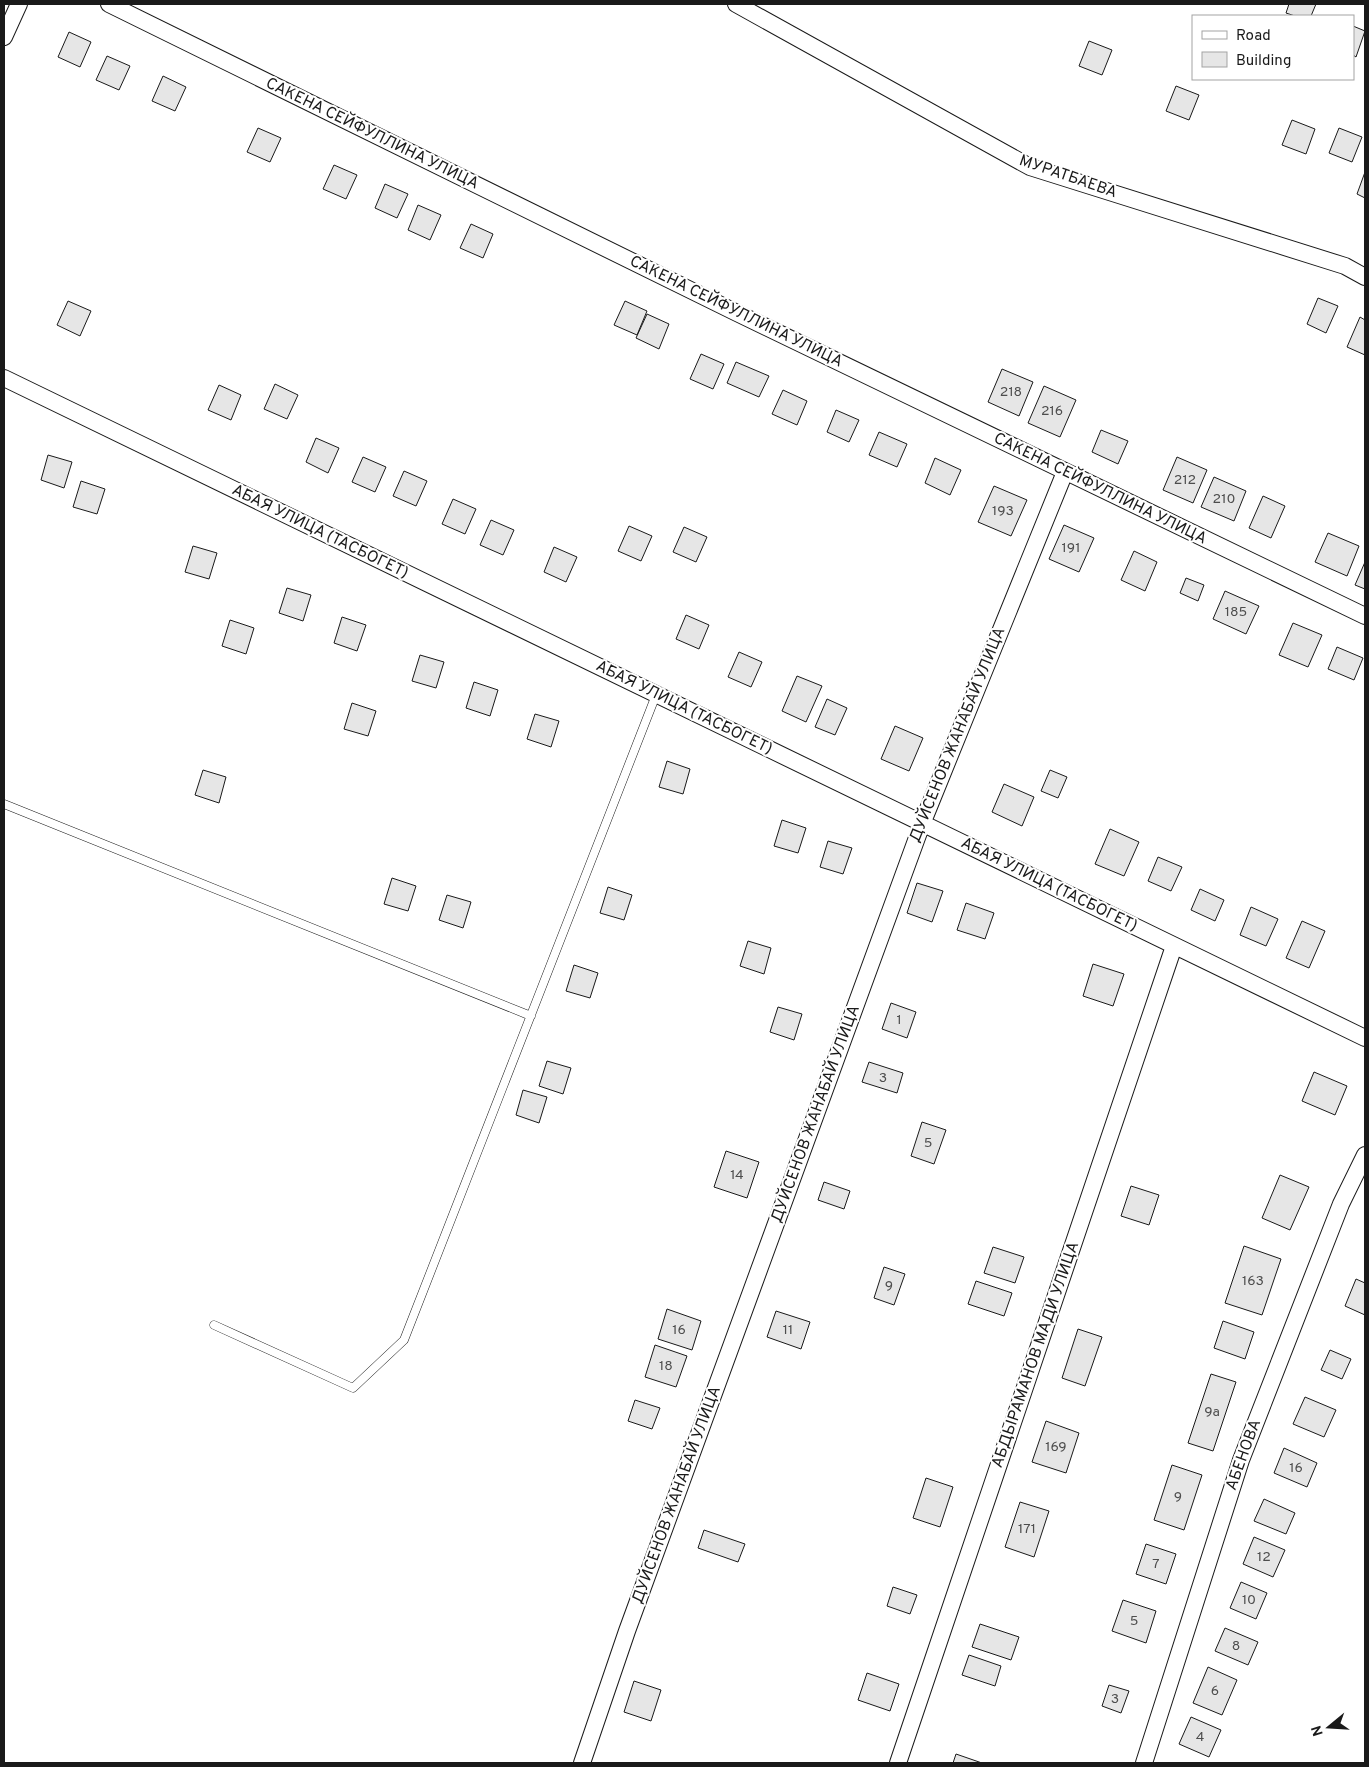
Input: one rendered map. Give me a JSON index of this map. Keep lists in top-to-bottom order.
{
  "streets": {
    "street": [
      "САКЕНА СЕЙФУЛЛИНА УЛИЦА",
      "МУРАТБАЕВА",
      "АБАЯ УЛИЦА (ТАСБОГЕТ)",
      "ДУЙСЕНОВ ЖАНАБАЙ УЛИЦА",
      "АБДЫРАМАНОВ МАДИ УЛИЦА",
      "АБЕНОВА"
    ]
  },
  "crossings": [
    ["САКЕНА СЕЙФУЛЛИНА УЛИЦА", "ДУЙСЕНОВ ЖАНАБАЙ УЛИЦА"],
    ["АБАЯ УЛИЦА (ТАСБОГЕТ)", "ДУЙСЕНОВ ЖАНАБАЙ УЛИЦА"],
    ["АБАЯ УЛИЦА (ТАСБОГЕТ)", "АБДЫРАМАНОВ МАДИ УЛИЦА"]
  ],
  "house_numbers": [
    "218",
    "216",
    "212",
    "210",
    "193",
    "191",
    "185",
    "1",
    "3",
    "5",
    "14",
    "163",
    "9",
    "16",
    "11",
    "18",
    "9а",
    "169",
    "16",
    "9",
    "171",
    "12",
    "7",
    "10",
    "5",
    "8",
    "6",
    "3",
    "4"
  ],
  "legend": ["Road", "Building"],
  "north": "left"
}
